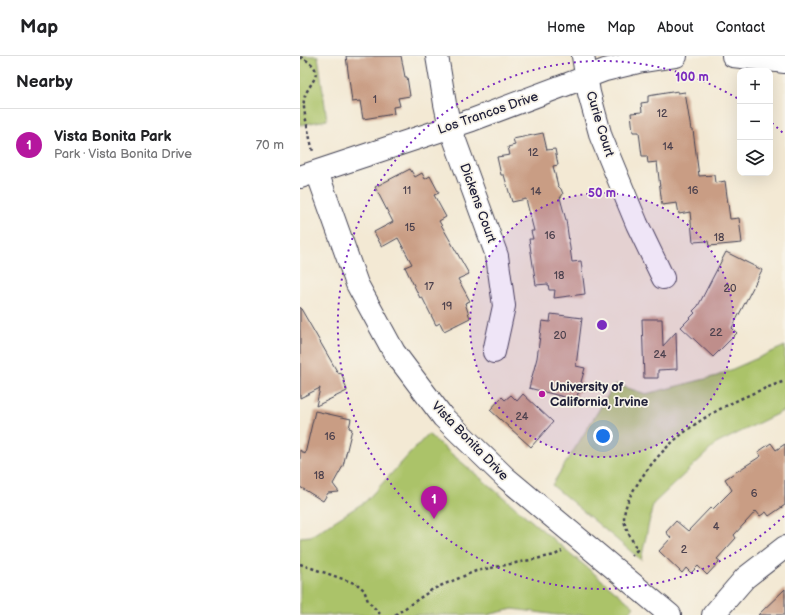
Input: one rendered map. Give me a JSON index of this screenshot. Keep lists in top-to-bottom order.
{
  "streets": {
    "street": [
      "Los Trancos Drive",
      "Curie Court",
      "Dickens Court",
      "Vista Bonita Drive"
    ]
  },
  "crossings": [
    ["Los Trancos Drive", "Curie Court"],
    ["Los Trancos Drive", "Dickens Court"],
    ["Los Trancos Drive", "Vista Bonita Drive"]
  ],
  "places": ["University of California, Irvine"],
  "house_numbers": [
    "1",
    "12",
    "14",
    "12",
    "11",
    "16",
    "14",
    "15",
    "16",
    "18",
    "18",
    "17",
    "20",
    "19",
    "22",
    "20",
    "24",
    "24",
    "16",
    "18",
    "6",
    "4",
    "2"
  ],
  "page": {
    "header": "Map",
    "nav": [
      "Home",
      "Map",
      "About",
      "Contact"
    ],
    "heading": "Nearby",
    "map_buttons": ["+", "−"],
    "list": [
      {
        "mark": "1",
        "name": "Vista Bonita Park",
        "note": "Park · Vista Bonita Drive",
        "value": "70 m"
      }
    ],
    "pins": "1"
  },
  "rings": ["100 m", "50 m"]
}
